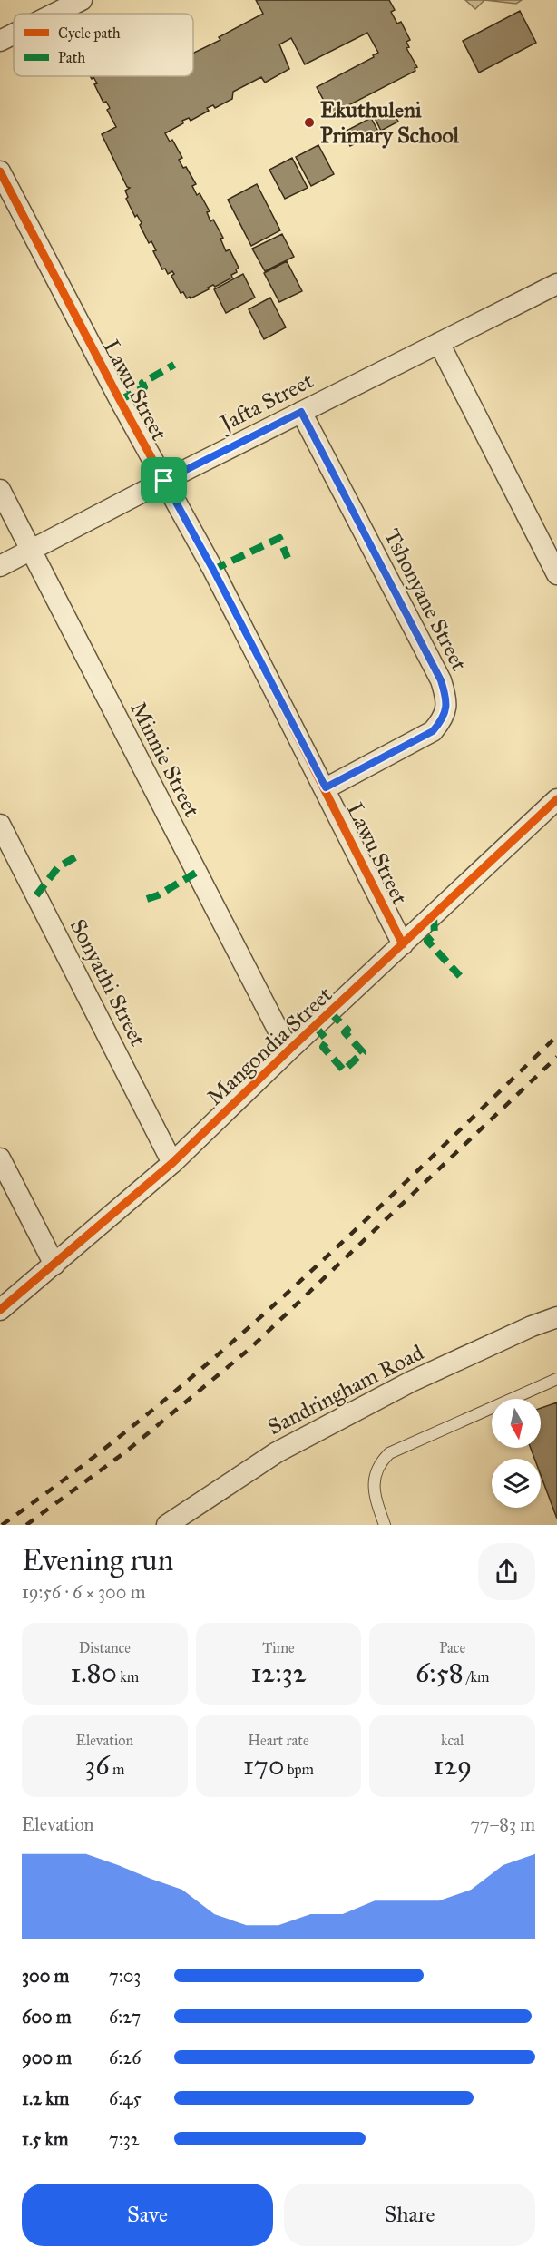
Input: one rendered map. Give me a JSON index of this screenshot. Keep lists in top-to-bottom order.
{
  "streets": {
    "street": [
      "Lawu Street",
      "Jafta Street",
      "Tshonyane Street",
      "Minnie Street",
      "Sonyathi Street",
      "Mangondia Street",
      "Sandringham Road"
    ]
  },
  "crossings": [
    ["Lawu Street", "Jafta Street"],
    ["Lawu Street", "Tshonyane Street"],
    ["Lawu Street", "Mangondia Street"],
    ["Jafta Street", "Tshonyane Street"],
    ["Jafta Street", "Minnie Street"],
    ["Minnie Street", "Mangondia Street"],
    ["Sonyathi Street", "Mangondia Street"]
  ],
  "places": ["Ekuthuleni Primary School"],
  "legend": ["Cycle path", "Path"],
  "north": "bottom",
  "page": {
    "heading": ["Evening run", "19:56 · 6 × 300 m"],
    "stats": [
      ["Distance", "1.80 km"],
      ["Time", "12:32"],
      ["Pace", "6:58 /km"],
      ["Elevation", "36 m"],
      ["Heart rate", "170 bpm"],
      ["kcal", "129"]
    ],
    "chart": ["Elevation", "77–83 m"],
    "list": [
      {
        "name": "300 m",
        "note": "7:03"
      },
      {
        "name": "600 m",
        "note": "6:27"
      },
      {
        "name": "900 m",
        "note": "6:26"
      },
      {
        "name": "1.2 km",
        "note": "6:45"
      },
      {
        "name": "1.5 km",
        "note": "7:32"
      }
    ],
    "buttons": ["Save", "Share"]
  }
}
